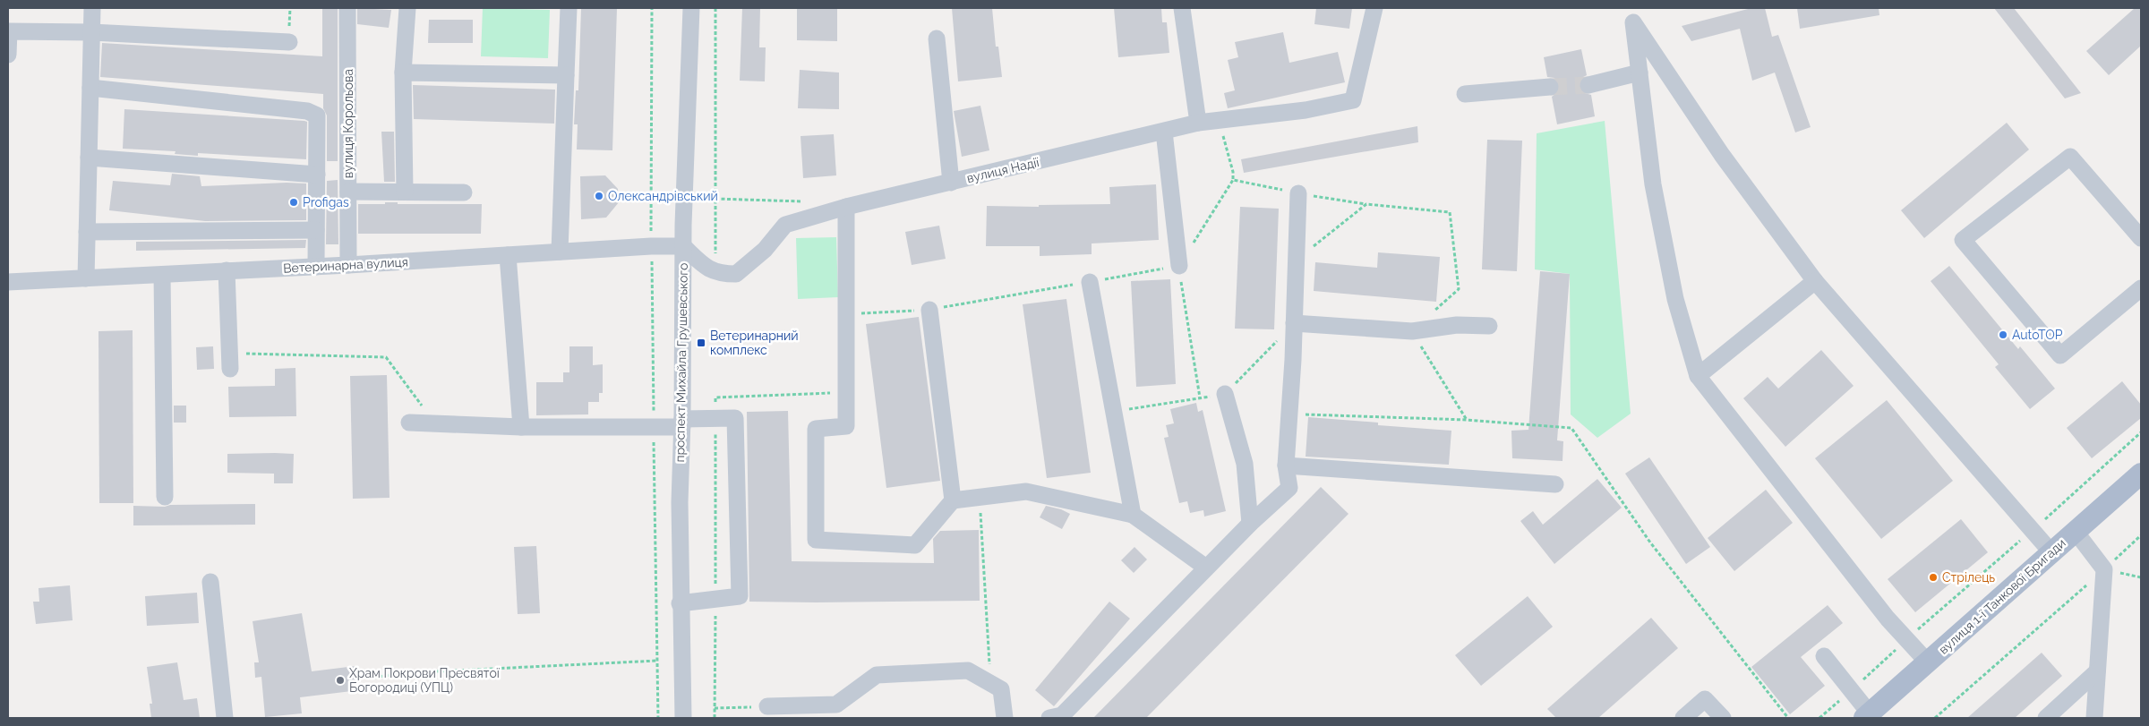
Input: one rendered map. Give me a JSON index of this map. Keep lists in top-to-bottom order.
{
  "streets": {
    "main road": ["вулиця 1-ї Танкової Бригади"],
    "street": [
      "вулиця Корольова",
      "вулиця Надії",
      "Ветеринарна вулиця",
      "проспект Михайла Грушевського"
    ]
  },
  "crossings": [
    ["вулиця Корольова", "Ветеринарна вулиця"],
    ["Ветеринарна вулиця", "проспект Михайла Грушевського"]
  ],
  "places": {
    "other": [
      "Олександрівський",
      "Profigas",
      "AutoTOP",
      "Стрілець",
      "Храм Покрови Пресвятої Богородиці (УПЦ)"
    ],
    "transit": ["Ветеринарний комплекс"]
  }
}
